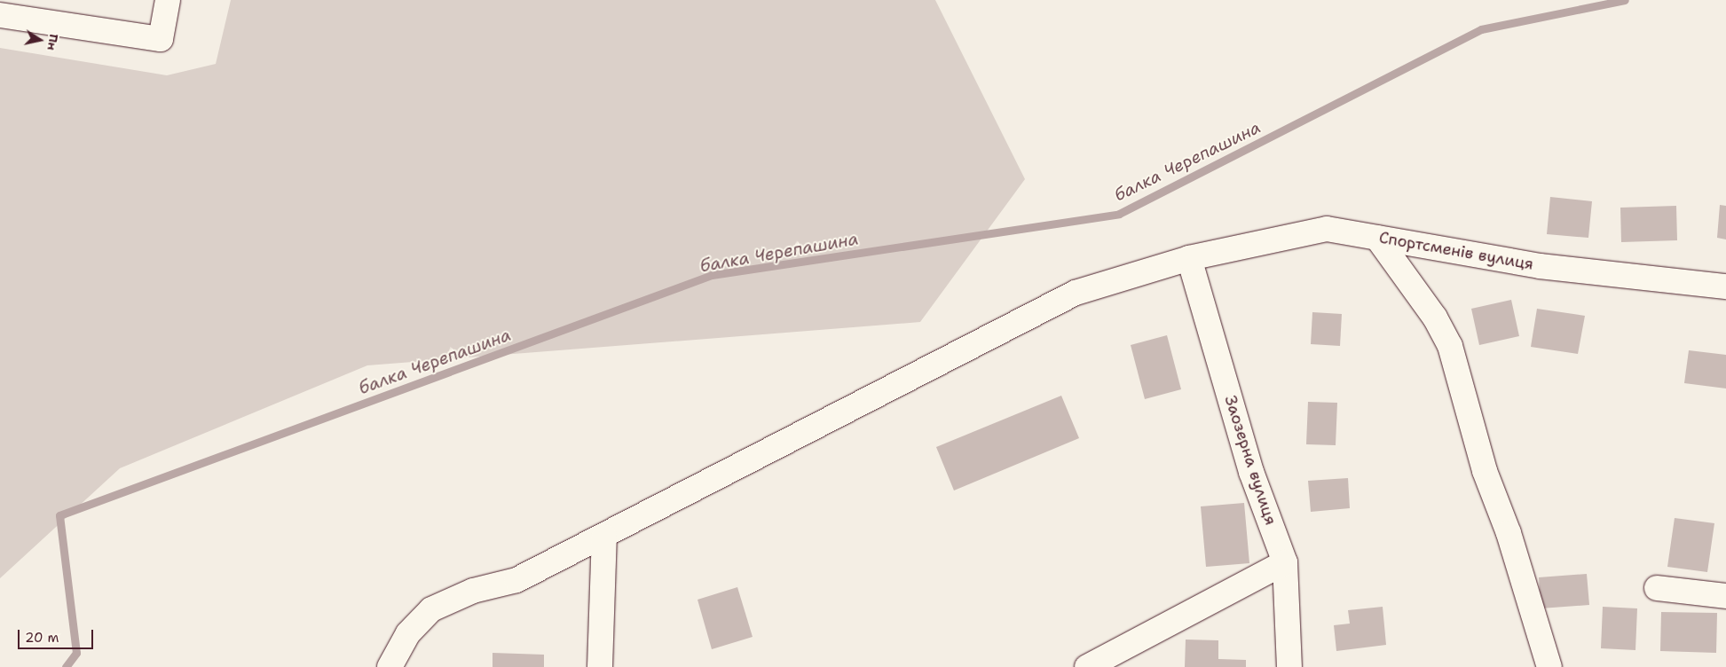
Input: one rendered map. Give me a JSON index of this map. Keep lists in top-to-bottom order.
{
  "streets": {
    "street": ["Спортсменів вулиця", "Заозерна вулиця"]
  },
  "crossings": [
    ["Спортсменів вулиця", "Заозерна вулиця"]
  ],
  "water": ["балка Черепашина"],
  "scale_bar": "20 m",
  "north": "right"
}
